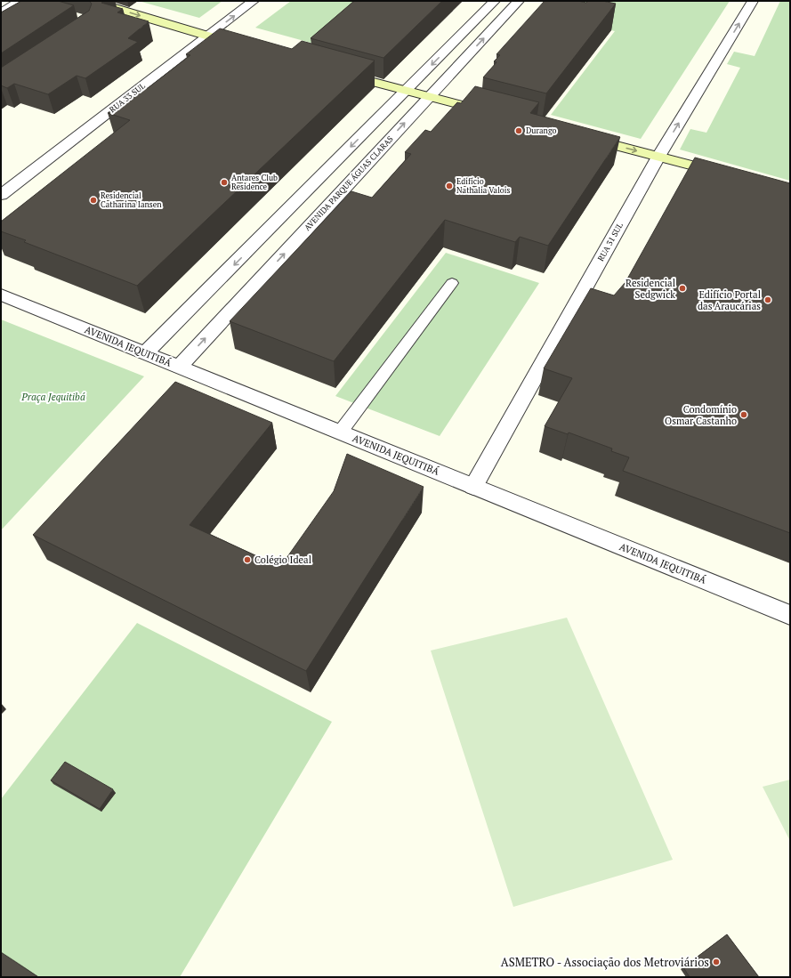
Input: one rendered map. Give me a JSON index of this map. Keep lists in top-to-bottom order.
{
  "streets": {
    "street": [
      "RUA 33 SUL",
      "AVENIDA PARQUE ÁGUAS CLARAS",
      "RUA 31 SUL",
      "AVENIDA JEQUITIBÁ"
    ]
  },
  "crossings": [
    ["AVENIDA PARQUE ÁGUAS CLARAS", "AVENIDA JEQUITIBÁ"],
    ["RUA 31 SUL", "AVENIDA JEQUITIBÁ"]
  ],
  "parks": ["Praça Jequitibá"],
  "places": [
    "Durango",
    "Antares Club Residence",
    "Edifício Nathalia Valois",
    "Residencial Catharina Iansen",
    "Residencial Sedgwick",
    "Edifício Portal das Araucárias",
    "Condomínio Osmar Castanho",
    "Colégio Ideal",
    "ASMETRO - Associação dos Metroviários"
  ]
}
